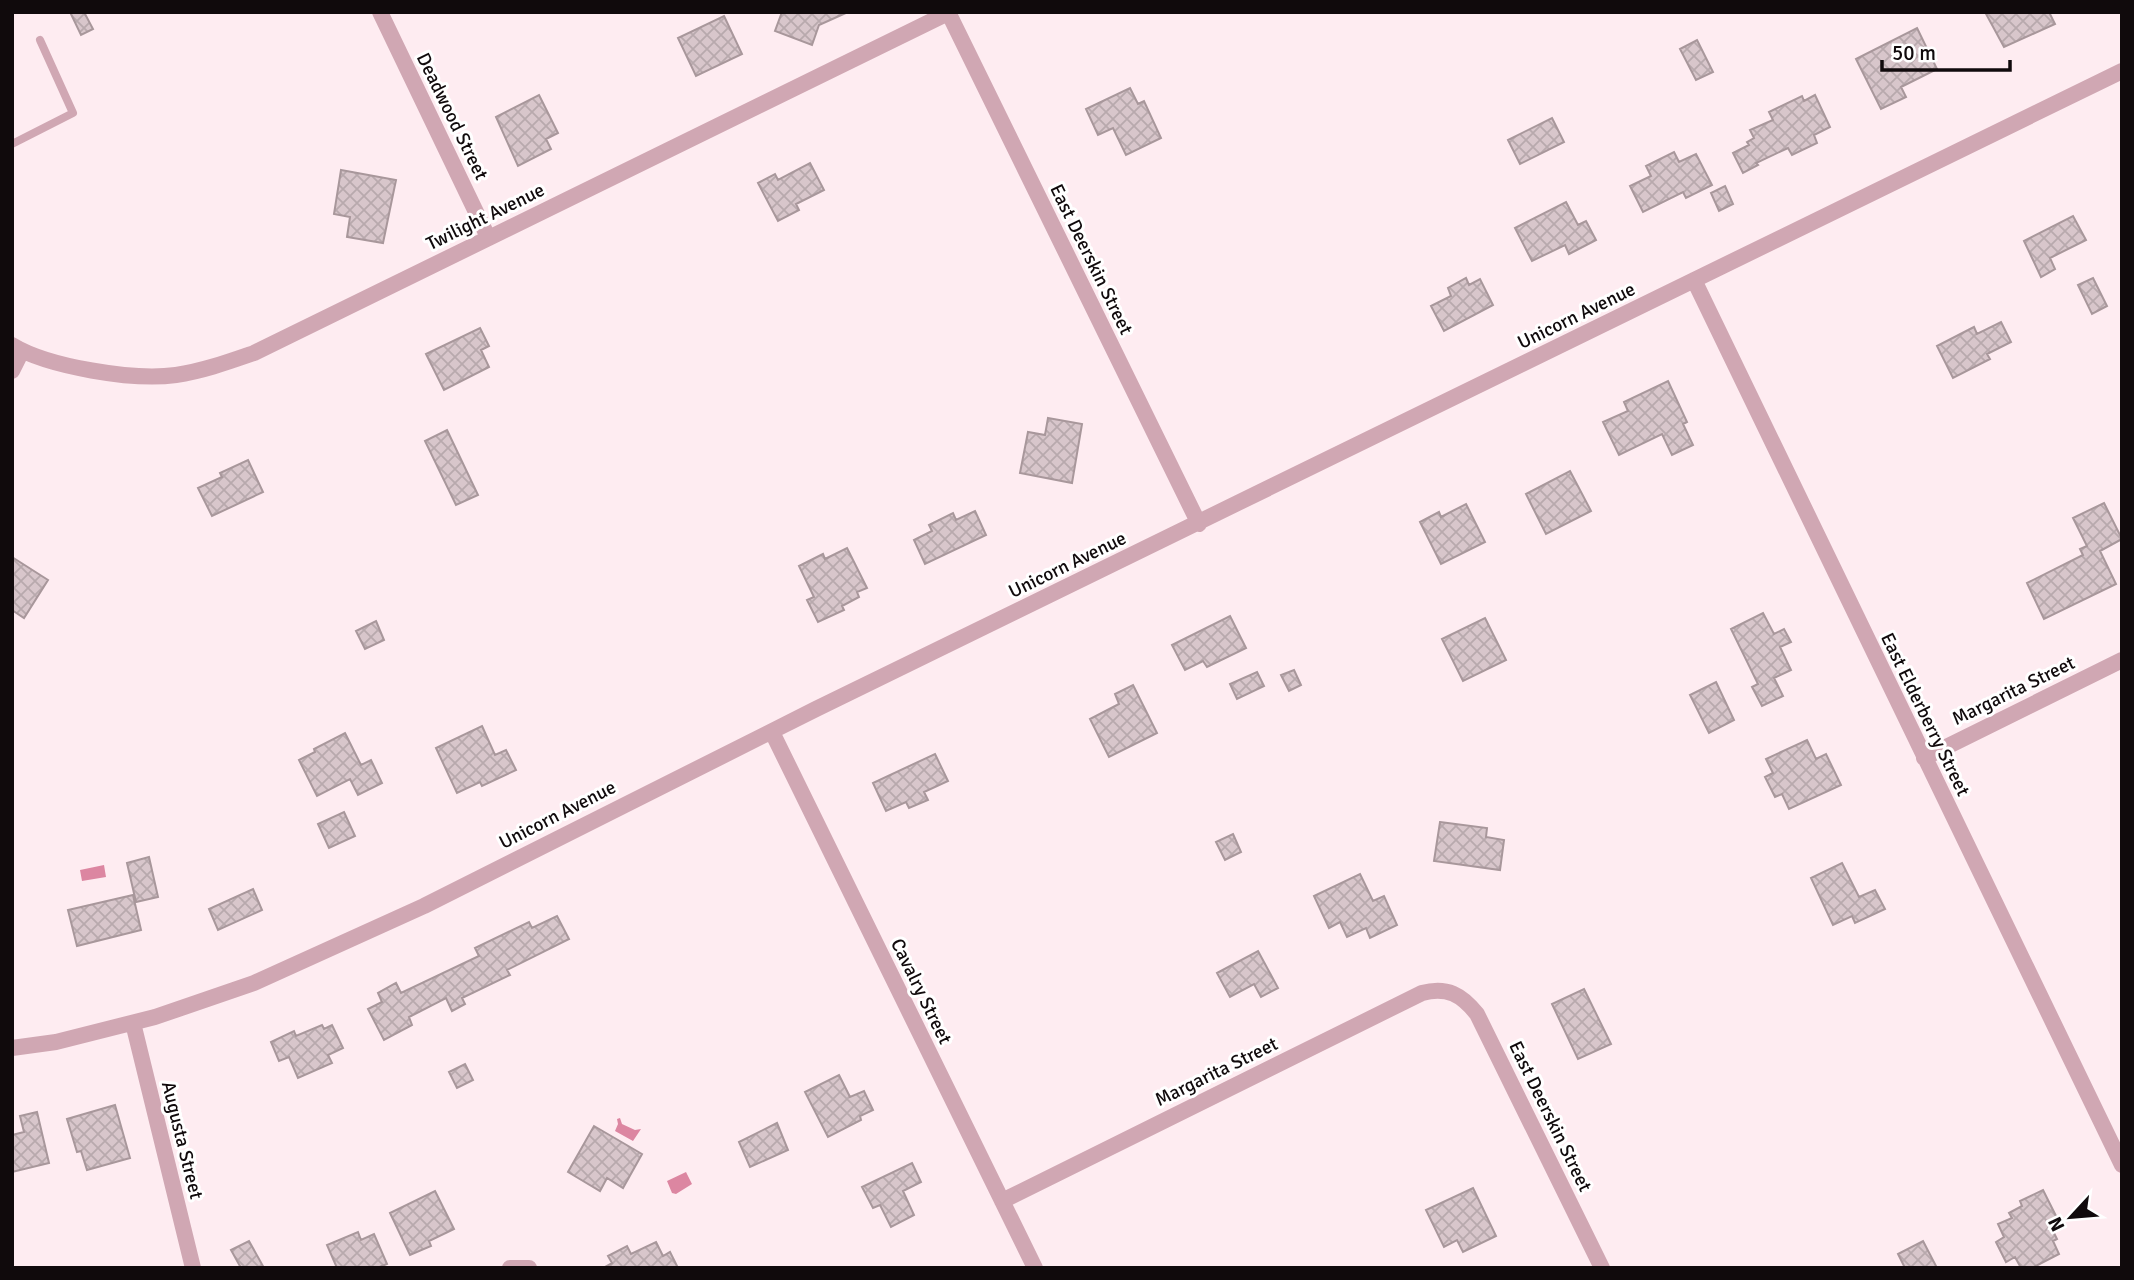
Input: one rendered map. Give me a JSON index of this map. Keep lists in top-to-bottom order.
{
  "streets": {
    "street": [
      "Deadwood Street",
      "Twilight Avenue",
      "East Deerskin Street",
      "Unicorn Avenue",
      "Margarita Street",
      "East Elderberry Street",
      "Cavalry Street",
      "Augusta Street"
    ]
  },
  "crossings": [
    ["Deadwood Street", "Twilight Avenue"],
    ["Twilight Avenue", "East Deerskin Street"],
    ["East Deerskin Street", "Unicorn Avenue"],
    ["East Deerskin Street", "Margarita Street"],
    ["Unicorn Avenue", "East Elderberry Street"],
    ["Unicorn Avenue", "Cavalry Street"],
    ["Unicorn Avenue", "Augusta Street"],
    ["Margarita Street", "East Elderberry Street"],
    ["Margarita Street", "Cavalry Street"]
  ],
  "scale_bar": "50 m",
  "north": "bottom left"
}
